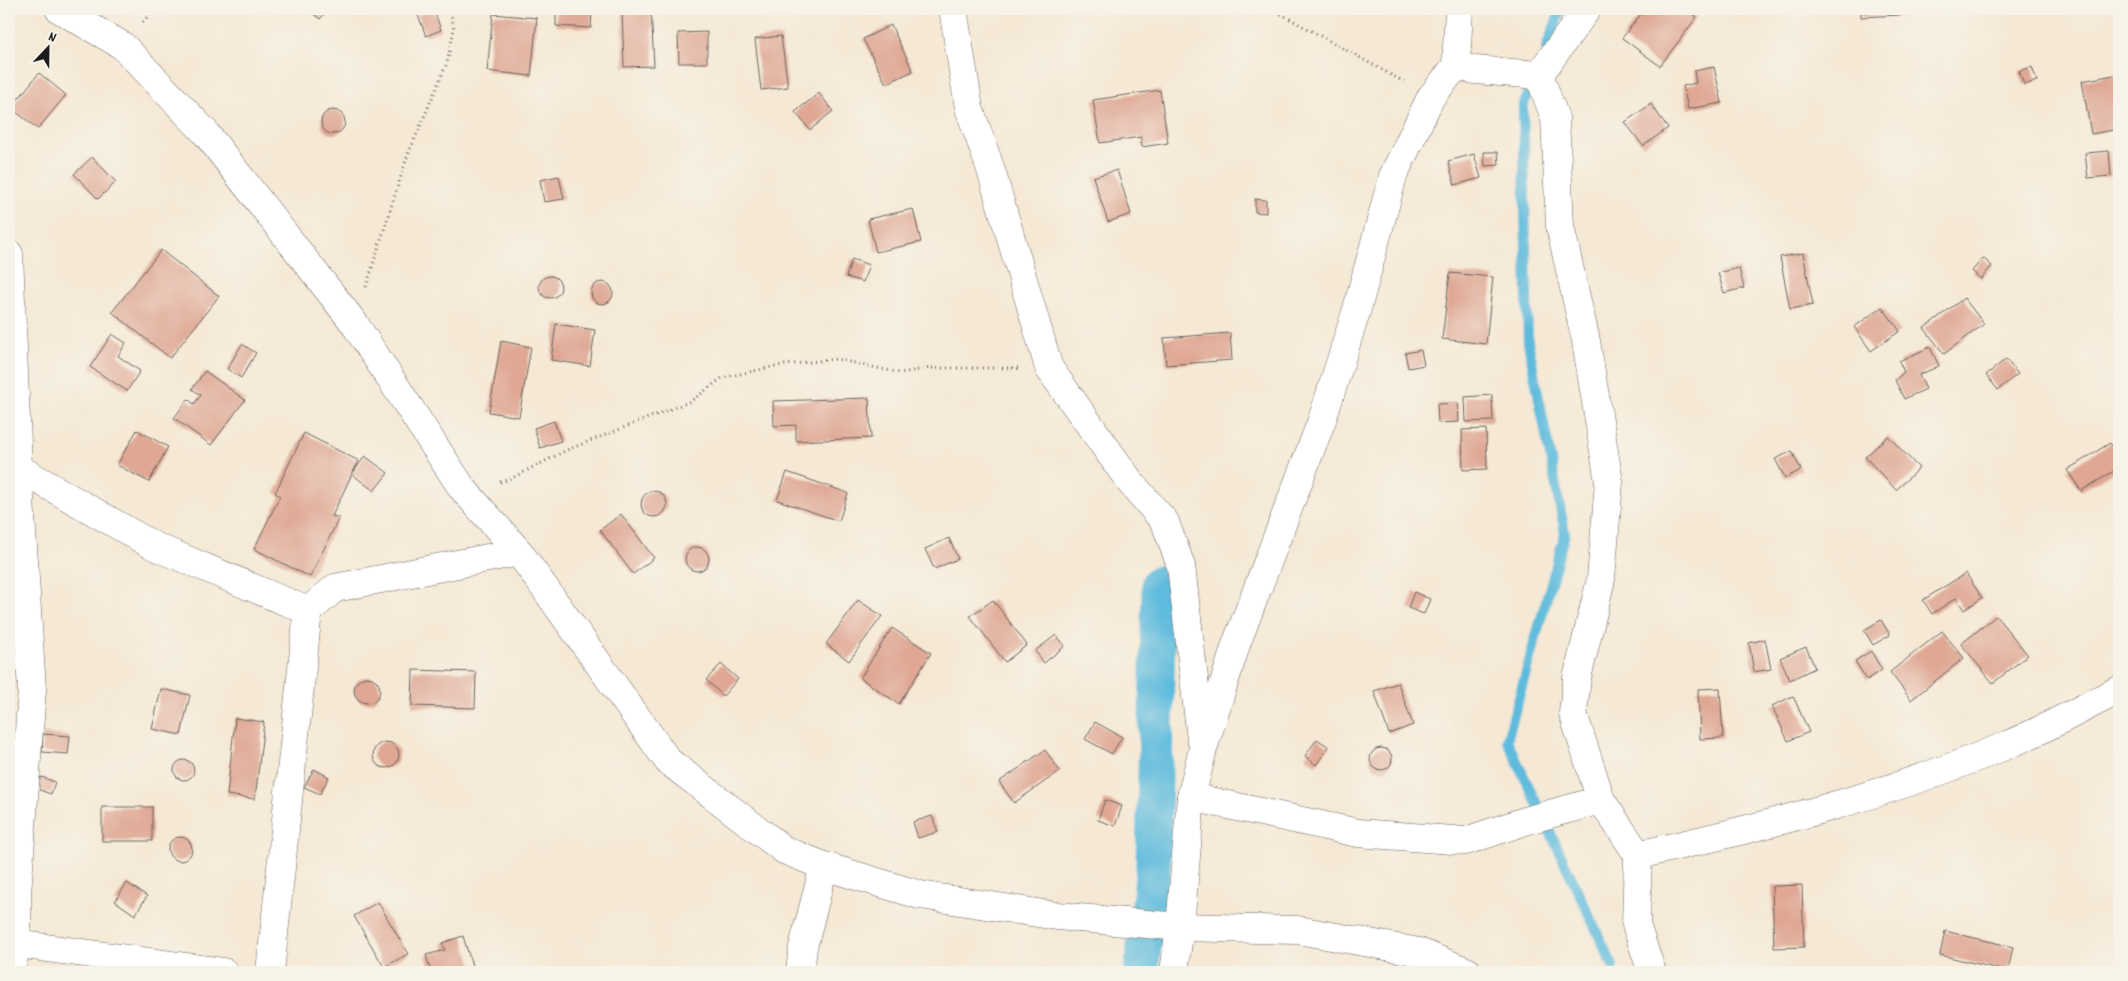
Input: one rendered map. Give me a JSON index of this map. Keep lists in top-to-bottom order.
{
  "north": "top"
}
